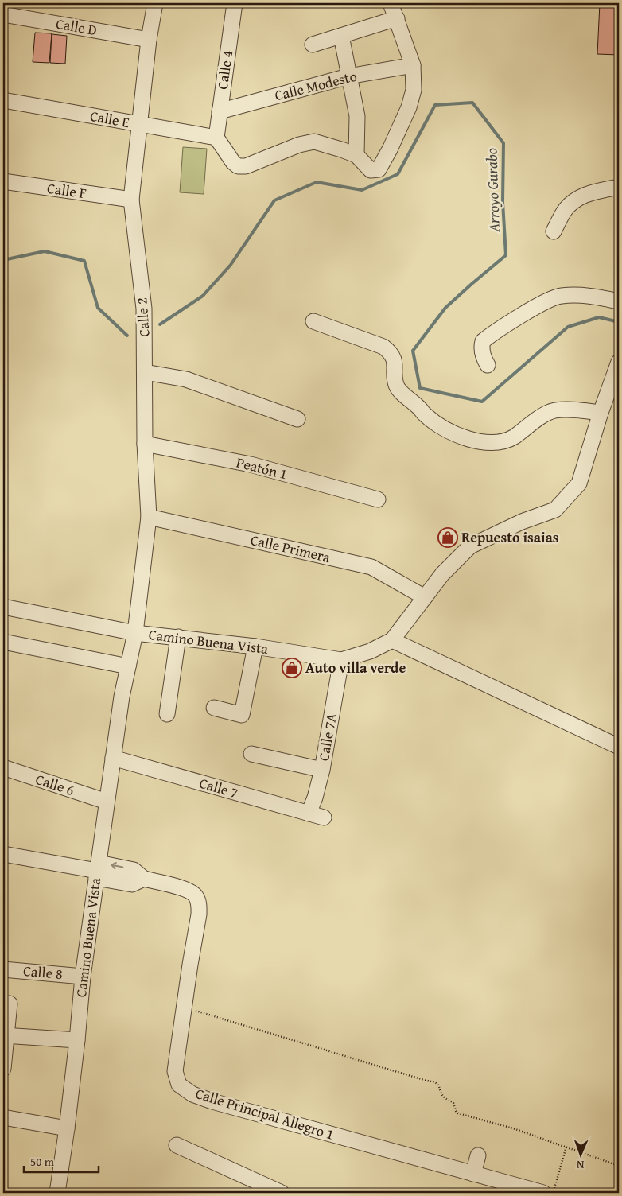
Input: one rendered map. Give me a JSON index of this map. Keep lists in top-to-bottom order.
{
  "streets": {
    "street": [
      "Calle D",
      "Calle 4",
      "Calle Modesto",
      "Calle E",
      "Calle F",
      "Calle 2",
      "Peatón 1",
      "Calle Primera",
      "Camino Buena Vista",
      "Calle 7A",
      "Calle 6",
      "Calle 7",
      "Calle 8",
      "Calle Principal Allegro 1"
    ]
  },
  "crossings": [
    ["Calle D", "Calle 2"],
    ["Calle 4", "Calle Modesto"],
    ["Calle 4", "Calle E"],
    ["Calle E", "Calle 2"],
    ["Calle F", "Calle 2"],
    ["Calle 2", "Peatón 1"],
    ["Calle 2", "Calle Primera"],
    ["Calle 2", "Camino Buena Vista"],
    ["Calle Primera", "Camino Buena Vista"],
    ["Camino Buena Vista", "Calle 7A"],
    ["Camino Buena Vista", "Calle 6"],
    ["Camino Buena Vista", "Calle 7"],
    ["Camino Buena Vista", "Calle 8"],
    ["Camino Buena Vista", "Calle Principal Allegro 1"],
    ["Calle 7A", "Calle 7"]
  ],
  "water": ["Arroyo Gurabo"],
  "places": {
    "shop": ["Repuesto isaias", "Auto villa verde"]
  },
  "scale_bar": "50 m",
  "north": "bottom"
}
